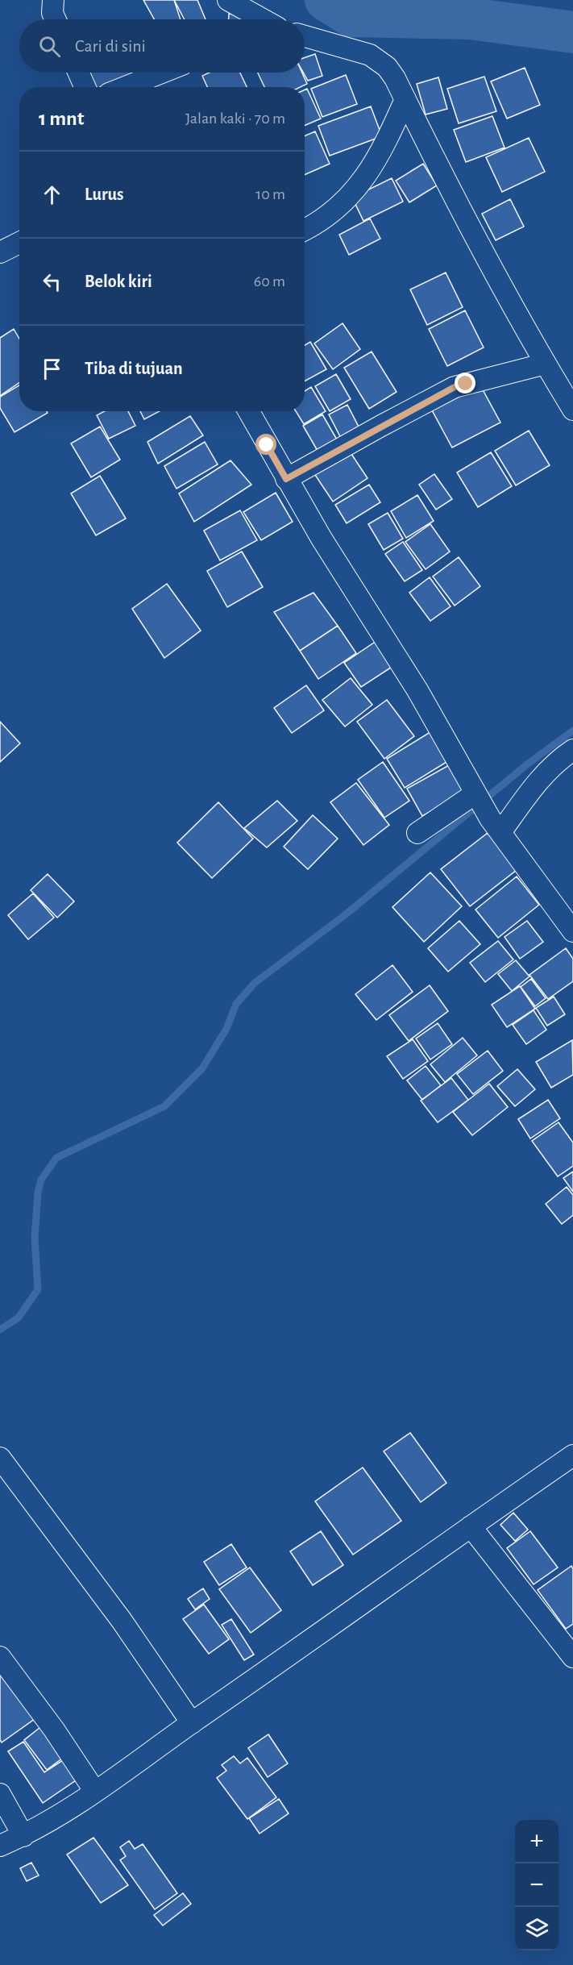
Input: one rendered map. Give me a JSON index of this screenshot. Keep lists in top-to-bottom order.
{
  "page": {
    "search": "Cari di sini",
    "heading": ["1 mnt", "Jalan kaki · 70 m"],
    "list": [
      ["Lurus", "10 m"],
      ["Belok kiri", "60 m"],
      "Tiba di tujuan"
    ],
    "map_buttons": ["+", "−"]
  }
}
